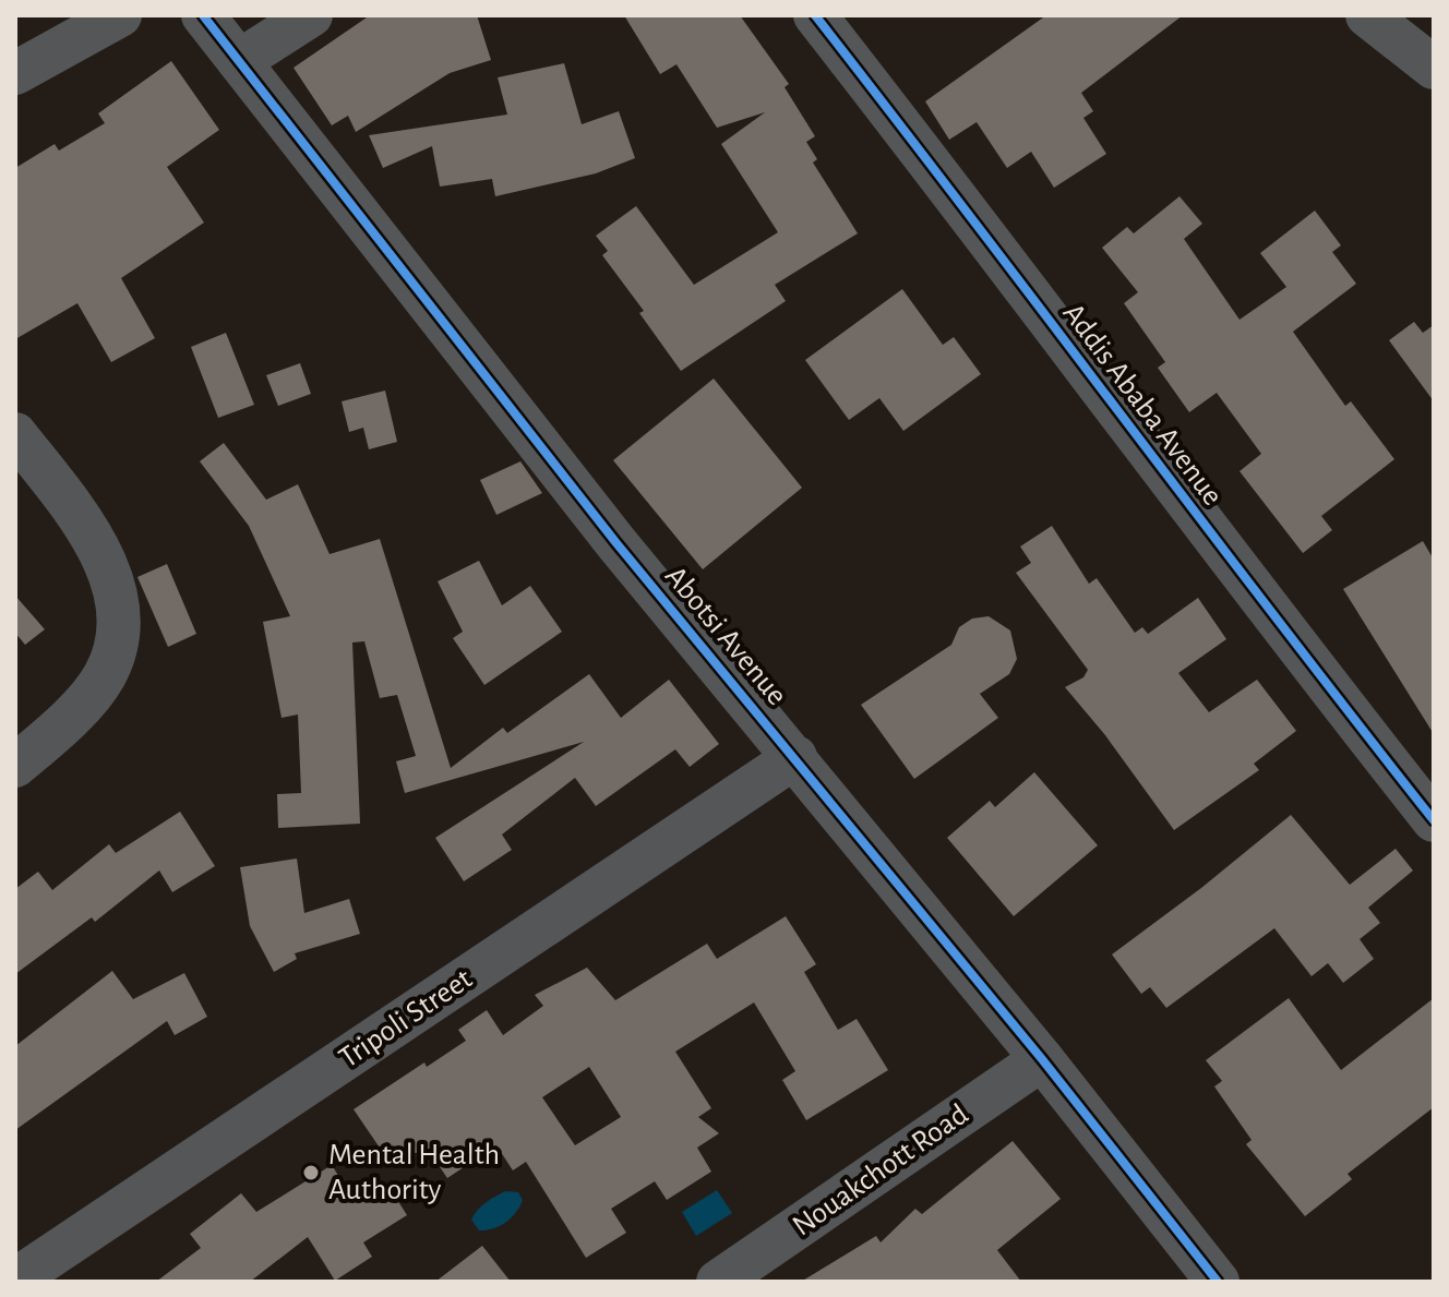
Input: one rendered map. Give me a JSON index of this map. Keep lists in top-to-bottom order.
{
  "streets": {
    "street": [
      "Addis Ababa Avenue",
      "Abotsi Avenue",
      "Tripoli Street",
      "Nouakchott Road"
    ]
  },
  "crossings": [
    ["Abotsi Avenue", "Tripoli Street"],
    ["Abotsi Avenue", "Nouakchott Road"]
  ],
  "places": ["Mental Health Authority"]
}
